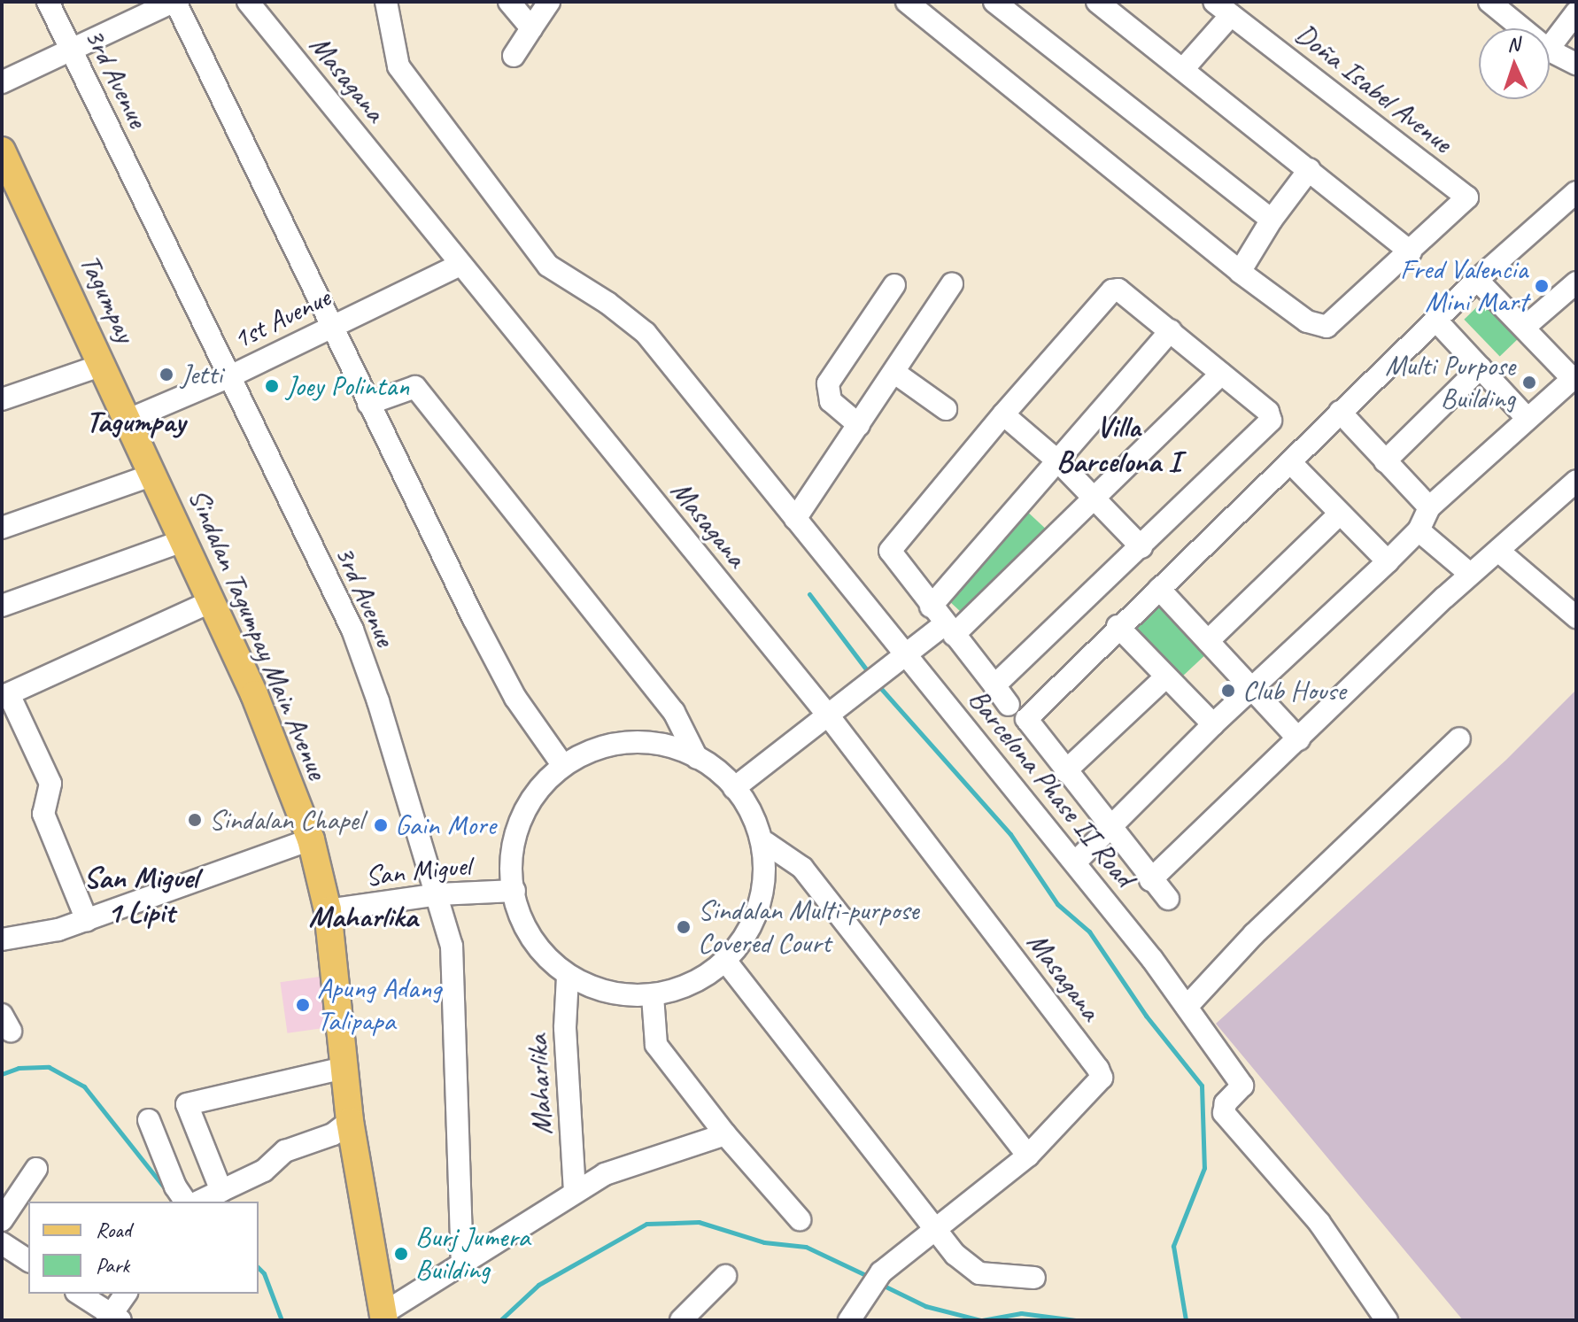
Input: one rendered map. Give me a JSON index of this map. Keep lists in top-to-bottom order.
{
  "streets": {
    "main road": ["Tagumpay", "Sindalan Tagumpay Main Avenue"],
    "street": [
      "3rd Avenue",
      "Masagana",
      "Doña Isabel Avenue",
      "1st Avenue",
      "Barcelona Phase II Road",
      "San Miguel",
      "Maharlika"
    ]
  },
  "crossings": [
    ["3rd Avenue", "1st Avenue"],
    ["3rd Avenue", "San Miguel"],
    ["Masagana", "1st Avenue"],
    ["Tagumpay", "1st Avenue"],
    ["Tagumpay", "Sindalan Tagumpay Main Avenue"],
    ["Sindalan Tagumpay Main Avenue", "San Miguel"],
    ["San Miguel", "Maharlika"]
  ],
  "districts": [
    "Tagumpay",
    "Villa Barcelona I",
    "San Miguel 1 Lipit",
    "Maharlika"
  ],
  "places": [
    "Fred Valencia Mini Mart",
    "Jetti",
    "Multi Purpose Building",
    "Joey Polintan",
    "Club House",
    "Sindalan Chapel",
    "Gain More",
    "Sindalan Multi-purpose Covered Court",
    "Apung Adang Talipapa",
    "Burj Jumera Building"
  ],
  "legend": ["Road", "Park"],
  "north": "top"
}
